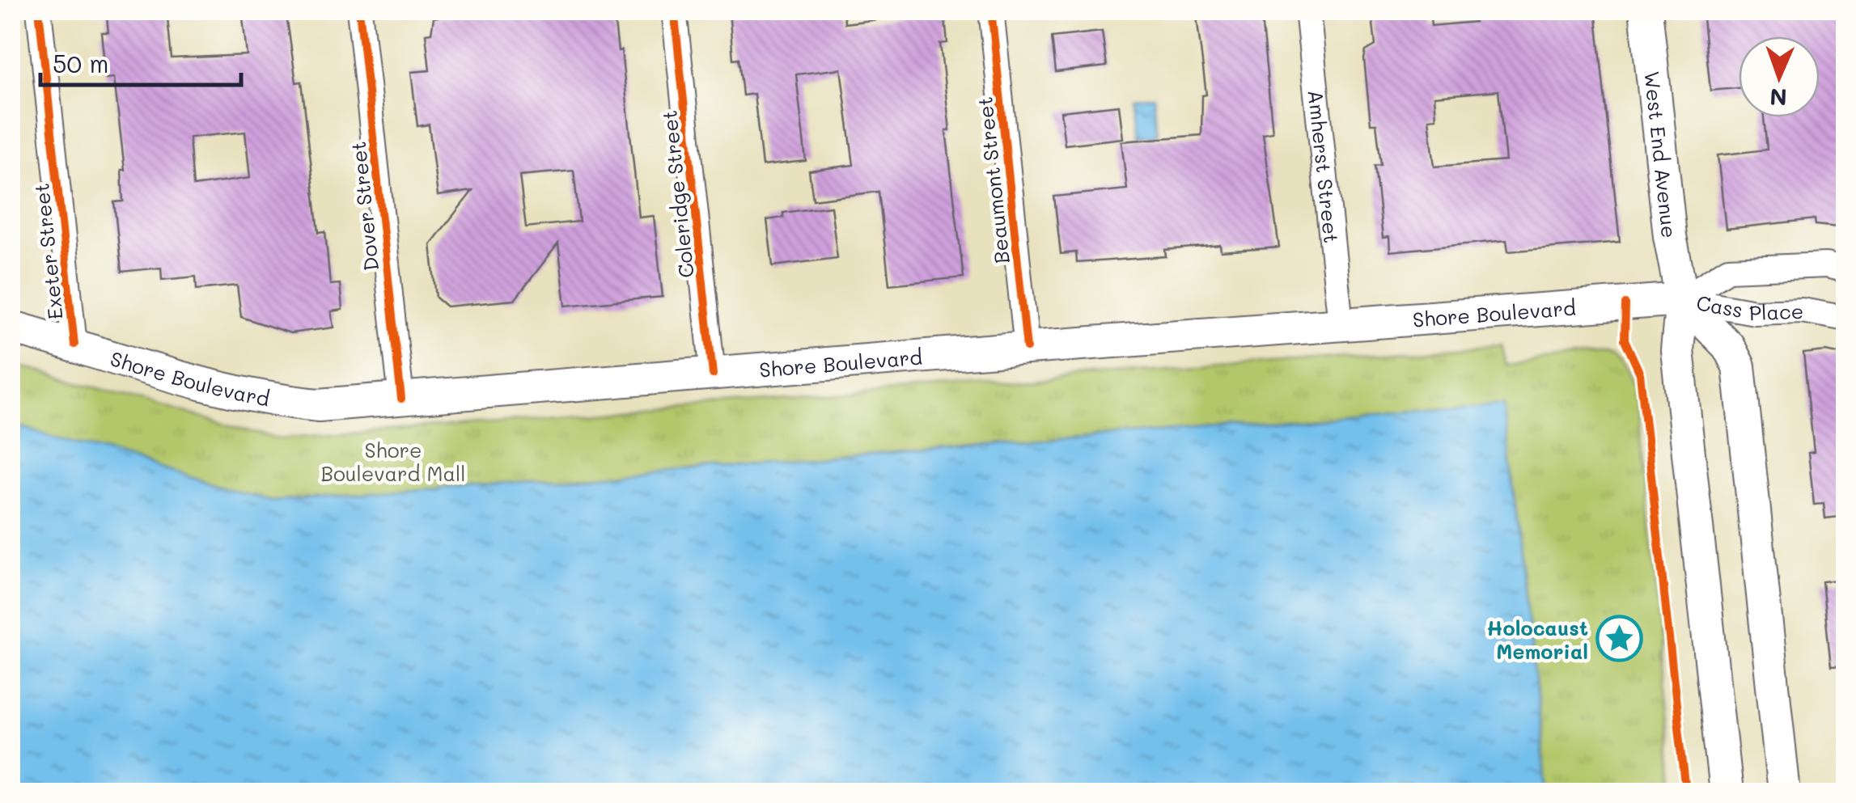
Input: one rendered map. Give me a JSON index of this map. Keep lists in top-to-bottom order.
{
  "streets": {
    "main road": ["West End Avenue", "Shore Boulevard"],
    "street": [
      "Amherst Street",
      "Beaumont Street",
      "Coleridge Street",
      "Dover Street",
      "Exeter Street",
      "Cass Place"
    ]
  },
  "crossings": [
    ["West End Avenue", "Cass Place"],
    ["West End Avenue", "Shore Boulevard"],
    ["Amherst Street", "Shore Boulevard"],
    ["Beaumont Street", "Shore Boulevard"],
    ["Coleridge Street", "Shore Boulevard"],
    ["Dover Street", "Shore Boulevard"],
    ["Exeter Street", "Shore Boulevard"],
    ["Cass Place", "Shore Boulevard"]
  ],
  "parks": ["Shore Boulevard Mall"],
  "places": {
    "place": ["Holocaust Memorial"]
  },
  "scale_bar": "50 m",
  "north": "bottom"
}
